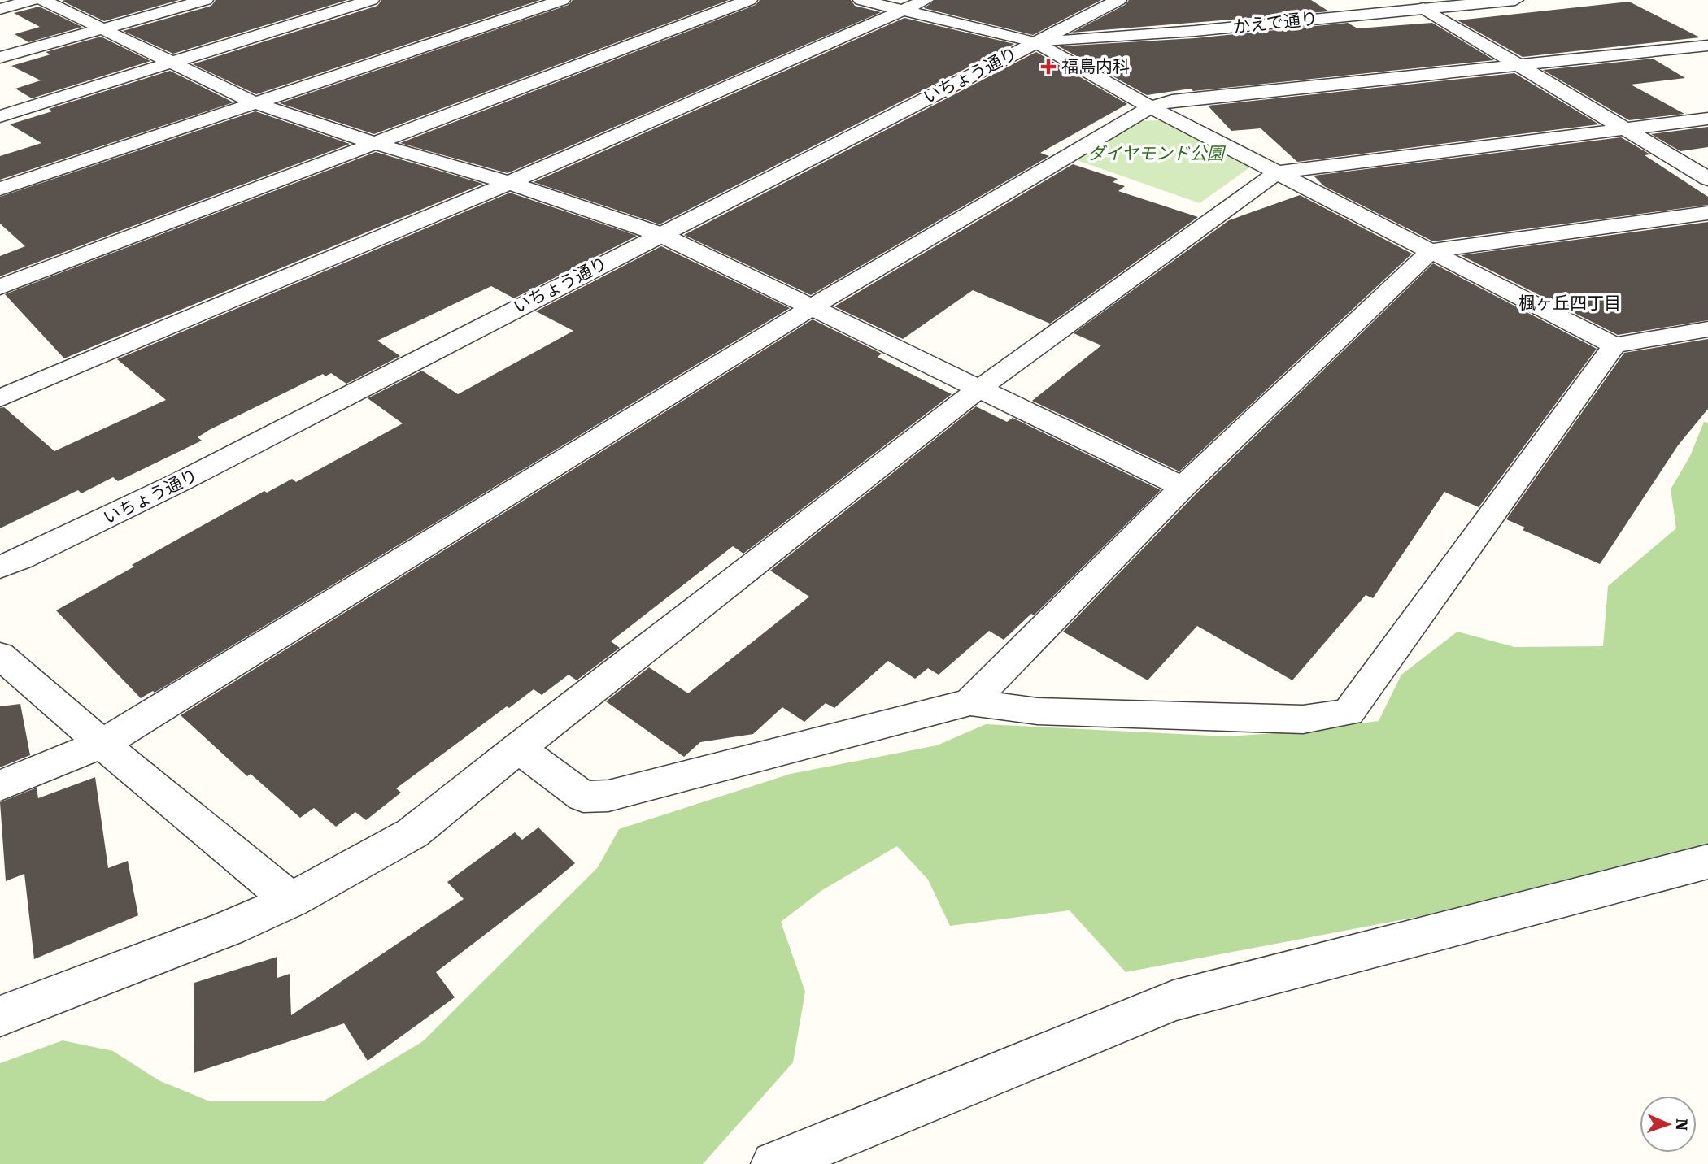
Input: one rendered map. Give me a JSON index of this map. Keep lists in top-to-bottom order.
{
  "streets": {
    "street": ["かえで通り", "いちょう通り"]
  },
  "crossings": [
    ["かえで通り", "いちょう通り"]
  ],
  "districts": ["楓ヶ丘四丁目"],
  "parks": ["ダイヤモンド公園"],
  "places": {
    "health": ["福島内科"]
  },
  "north": "right"
}
